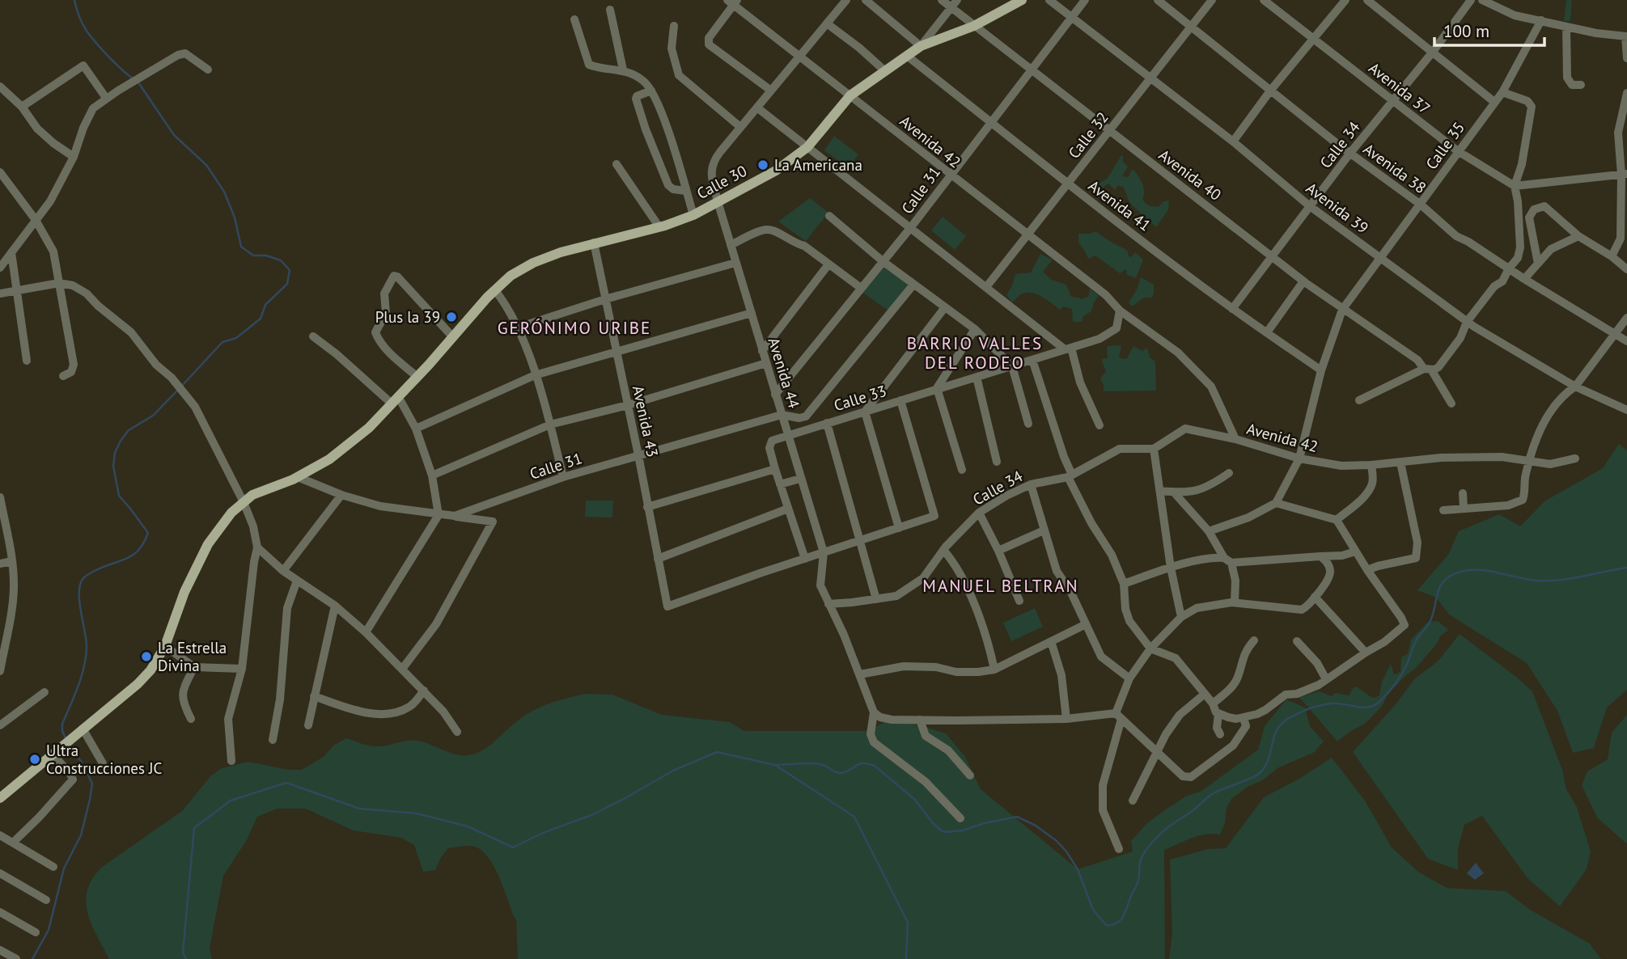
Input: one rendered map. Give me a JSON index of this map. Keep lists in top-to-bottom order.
{
  "streets": {
    "main road": ["Calle 30"],
    "street": [
      "Avenida 37",
      "Calle 32",
      "Avenida 42",
      "Calle 34",
      "Calle 35",
      "Avenida 38",
      "Avenida 40",
      "Calle 31",
      "Avenida 41",
      "Avenida 39",
      "Avenida 44",
      "Calle 33",
      "Avenida 43"
    ]
  },
  "crossings": [
    ["Avenida 37", "Calle 34"],
    ["Avenida 37", "Calle 35"],
    ["Calle 32", "Avenida 42"],
    ["Calle 32", "Avenida 38"],
    ["Calle 32", "Avenida 40"],
    ["Calle 32", "Avenida 41"],
    ["Calle 32", "Avenida 39"],
    ["Avenida 42", "Calle 35"],
    ["Avenida 42", "Calle 30"],
    ["Avenida 42", "Calle 31"],
    ["Avenida 42", "Calle 33"],
    ["Calle 34", "Avenida 38"],
    ["Calle 34", "Avenida 40"],
    ["Calle 34", "Avenida 41"],
    ["Calle 34", "Avenida 39"],
    ["Calle 35", "Avenida 38"],
    ["Calle 35", "Avenida 40"],
    ["Calle 35", "Avenida 41"],
    ["Calle 35", "Avenida 39"],
    ["Avenida 40", "Calle 30"],
    ["Avenida 40", "Calle 31"],
    ["Calle 30", "Calle 31"],
    ["Calle 30", "Avenida 41"],
    ["Calle 30", "Avenida 44"],
    ["Calle 30", "Avenida 43"],
    ["Calle 31", "Avenida 41"],
    ["Calle 31", "Avenida 39"],
    ["Calle 31", "Avenida 44"],
    ["Calle 31", "Avenida 43"],
    ["Avenida 44", "Calle 33"]
  ],
  "districts": ["GERÓNIMO URIBE", "BARRIO VALLES DEL RODEO", "MANUEL BELTRAN"],
  "places": [
    "La Americana",
    "Plus la 39",
    "La Estrella Divina",
    "Ultra Construcciones JC"
  ],
  "scale_bar": "100 m"
}
